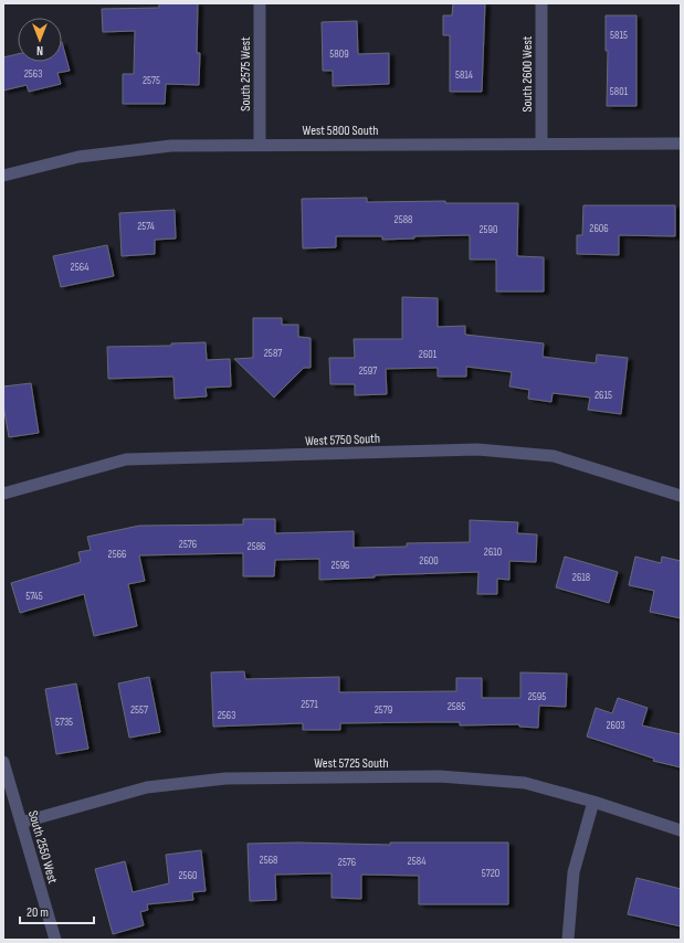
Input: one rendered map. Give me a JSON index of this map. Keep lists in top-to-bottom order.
{
  "streets": {
    "street": [
      "South 2575 West",
      "South 2600 West",
      "West 5800 South",
      "West 5750 South",
      "West 5725 South",
      "South 2550 West"
    ]
  },
  "crossings": [
    ["South 2575 West", "West 5800 South"],
    ["South 2600 West", "West 5800 South"],
    ["West 5725 South", "South 2550 West"]
  ],
  "house_numbers": [
    "5815",
    "5809",
    "2563",
    "5814",
    "2575",
    "5801",
    "2588",
    "2574",
    "2606",
    "2590",
    "2564",
    "2587",
    "2601",
    "2597",
    "2615",
    "2576",
    "2586",
    "2610",
    "2566",
    "2600",
    "2596",
    "2618",
    "5745",
    "2595",
    "2571",
    "2585",
    "2557",
    "2579",
    "2563",
    "5735",
    "2603",
    "2568",
    "2584",
    "2576",
    "5720",
    "2560"
  ],
  "scale_bar": "20 m",
  "north": "bottom"
}
